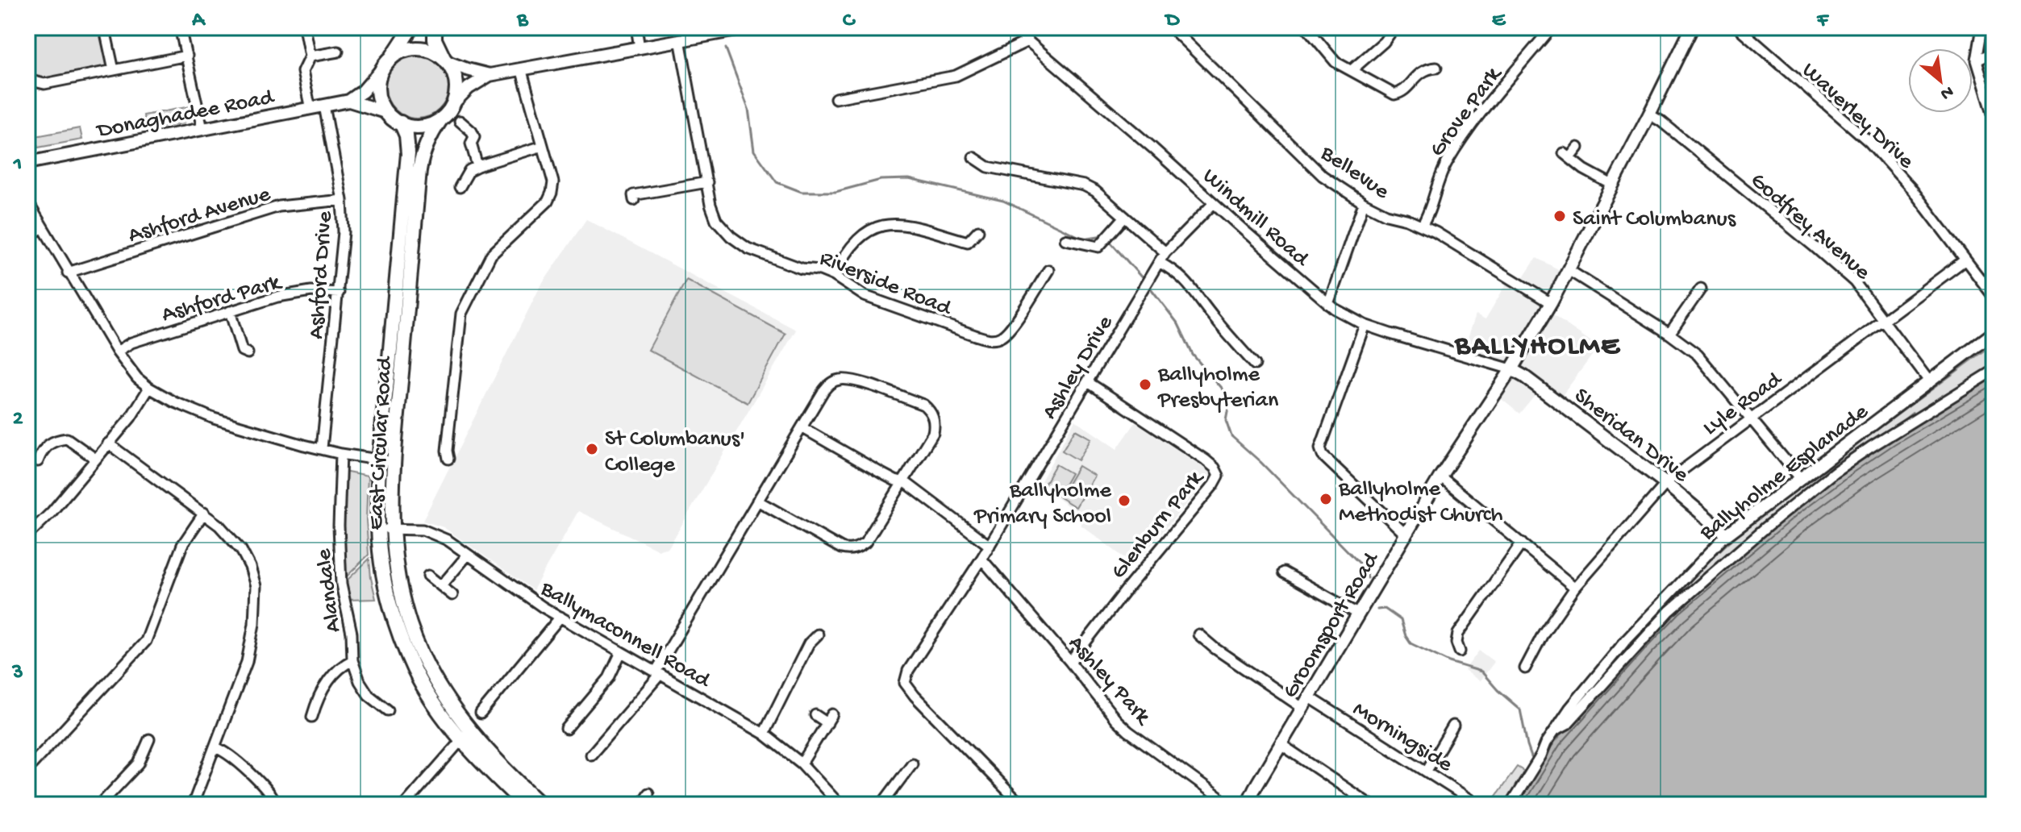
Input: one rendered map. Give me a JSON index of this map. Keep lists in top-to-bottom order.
{
  "streets": {
    "highway": ["East Circular Road"],
    "main road": [
      "Donaghadee Road",
      "Sheridan Drive",
      "Ballyholme Esplanade",
      "Groomsport Road"
    ],
    "street": [
      "Grove Park",
      "Waverley Drive",
      "Bellevue",
      "Ashford Avenue",
      "Windmill Road",
      "Godfrey Avenue",
      "Ashford Drive",
      "Riverside Road",
      "Ashford Park",
      "Ashley Drive",
      "Lyle Road",
      "Glenburn Park",
      "Alandale",
      "Ballymaconnell Road",
      "Ashley Park",
      "Morningside"
    ]
  },
  "crossings": [
    ["Grove Park", "Bellevue"],
    ["Donaghadee Road", "Ashford Drive"],
    ["Donaghadee Road", "East Circular Road"],
    ["Waverley Drive", "Lyle Road"],
    ["Bellevue", "Groomsport Road"],
    ["Ashford Avenue", "Ashford Drive"],
    ["Windmill Road", "Ashley Drive"],
    ["Windmill Road", "Sheridan Drive"],
    ["Windmill Road", "Groomsport Road"],
    ["Godfrey Avenue", "Lyle Road"],
    ["Godfrey Avenue", "Ballyholme Esplanade"],
    ["Godfrey Avenue", "Groomsport Road"],
    ["Ashford Drive", "Ashford Park"],
    ["Ashley Drive", "Glenburn Park"],
    ["Ashley Drive", "Ashley Park"],
    ["Lyle Road", "Sheridan Drive"],
    ["Sheridan Drive", "Ballyholme Esplanade"],
    ["Sheridan Drive", "Groomsport Road"],
    ["East Circular Road", "Ballymaconnell Road"],
    ["Glenburn Park", "Ashley Park"],
    ["Groomsport Road", "Morningside"]
  ],
  "districts": ["BALLYHOLME"],
  "places": [
    "Saint Columbanus",
    "Ballyholme Presbyterian",
    "St Columbanus' College",
    "Ballyholme Methodist Church",
    "Ballyholme Primary School"
  ],
  "north": "bottom right",
  "grid": {
    "columns": [
      "A",
      "B",
      "C",
      "D",
      "E",
      "F"
    ],
    "rows": ["1", "2", "3"]
  }
}
